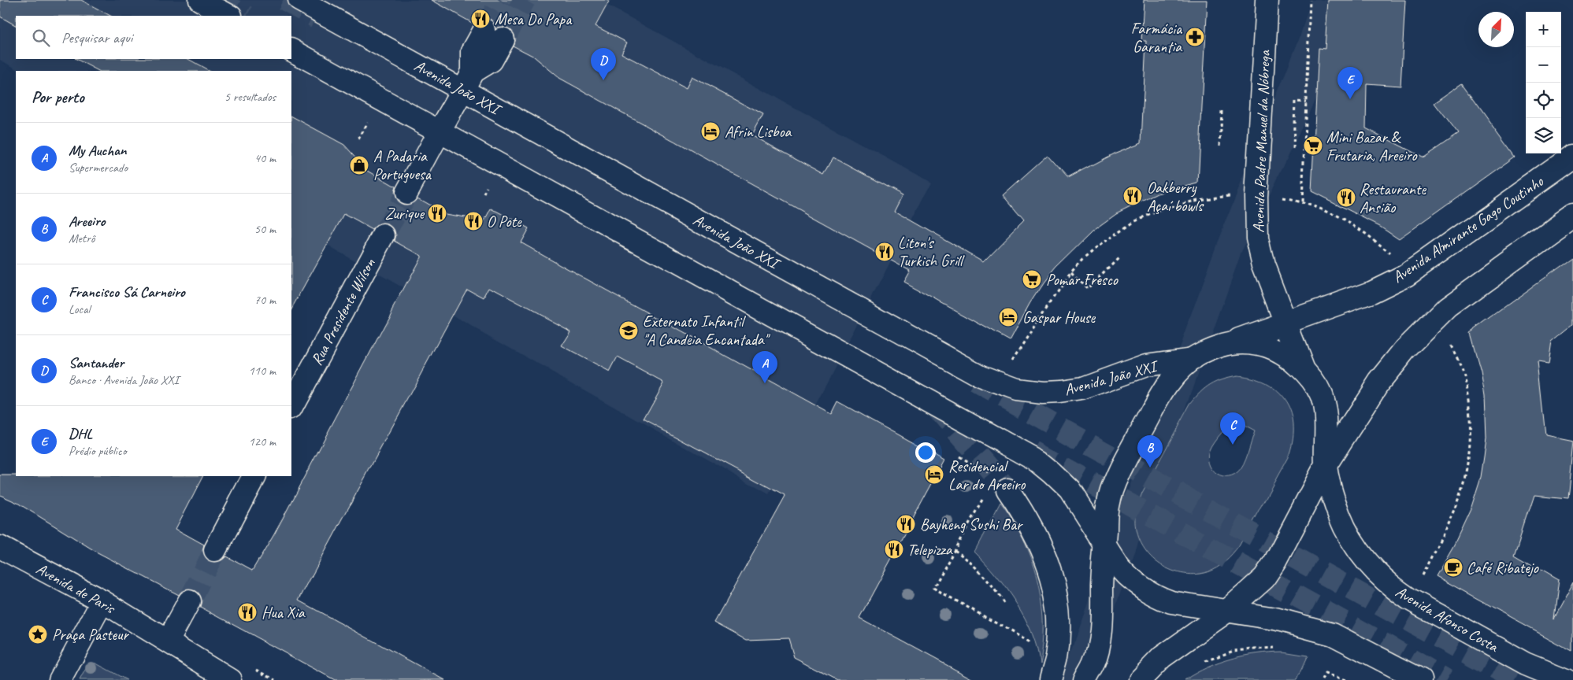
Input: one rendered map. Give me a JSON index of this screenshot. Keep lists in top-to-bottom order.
{
  "streets": {
    "main road": [
      "Avenida João XXI",
      "Avenida Padre Manuel da Nóbrega",
      "Avenida Almirante Gago Coutinho",
      "Rua Presidente Wilson",
      "Avenida de Paris",
      "Avenida Afonso Costa"
    ]
  },
  "crossings": [
    ["Avenida Padre Manuel da Nóbrega", "Avenida Almirante Gago Coutinho"],
    ["Avenida Padre Manuel da Nóbrega", "Avenida Afonso Costa"]
  ],
  "places": {
    "restaurant": [
      "Mesa Do Papa",
      "Oakberry Açaí bowls",
      "Restaurante Ansião",
      "Zurique",
      "O Pote",
      "Liton's Turkish Grill",
      "Bayheng Sushi Bar",
      "Telepizza",
      "Hua Xia"
    ],
    "pharmacy": ["Farmácia Garantia"],
    "hotel": ["Afrin Lisboa", "Gaspar House", "Residencial Lar do Areeiro"],
    "supermarket": ["Mini Bazar & Frutaria, Areeiro", "Pomar Fresco"],
    "shop": ["A Padaria Portuguesa"],
    "school or university": ["Externato Infantil \"A Candeia Encantada\""],
    "cafe": ["Café Ribatejo"],
    "place": ["Praça Pasteur"]
  },
  "north": "top right",
  "page": {
    "map_buttons": ["+", "−"],
    "search": "Pesquisar aqui",
    "pins": [
      "D",
      "E",
      "A",
      "C",
      "B"
    ],
    "heading": ["Por perto", "5 resultados"],
    "list": [
      {
        "mark": "A",
        "name": "My Auchan",
        "note": "Supermercado",
        "value": "40 m"
      },
      {
        "mark": "B",
        "name": "Areeiro",
        "note": "Metrô",
        "value": "50 m"
      },
      {
        "mark": "C",
        "name": "Francisco Sá Carneiro",
        "note": "Local",
        "value": "70 m"
      },
      {
        "mark": "D",
        "name": "Santander",
        "note": "Banco · Avenida João XXI",
        "value": "110 m"
      },
      {
        "mark": "E",
        "name": "DHL",
        "note": "Prédio público",
        "value": "120 m"
      }
    ]
  }
}
